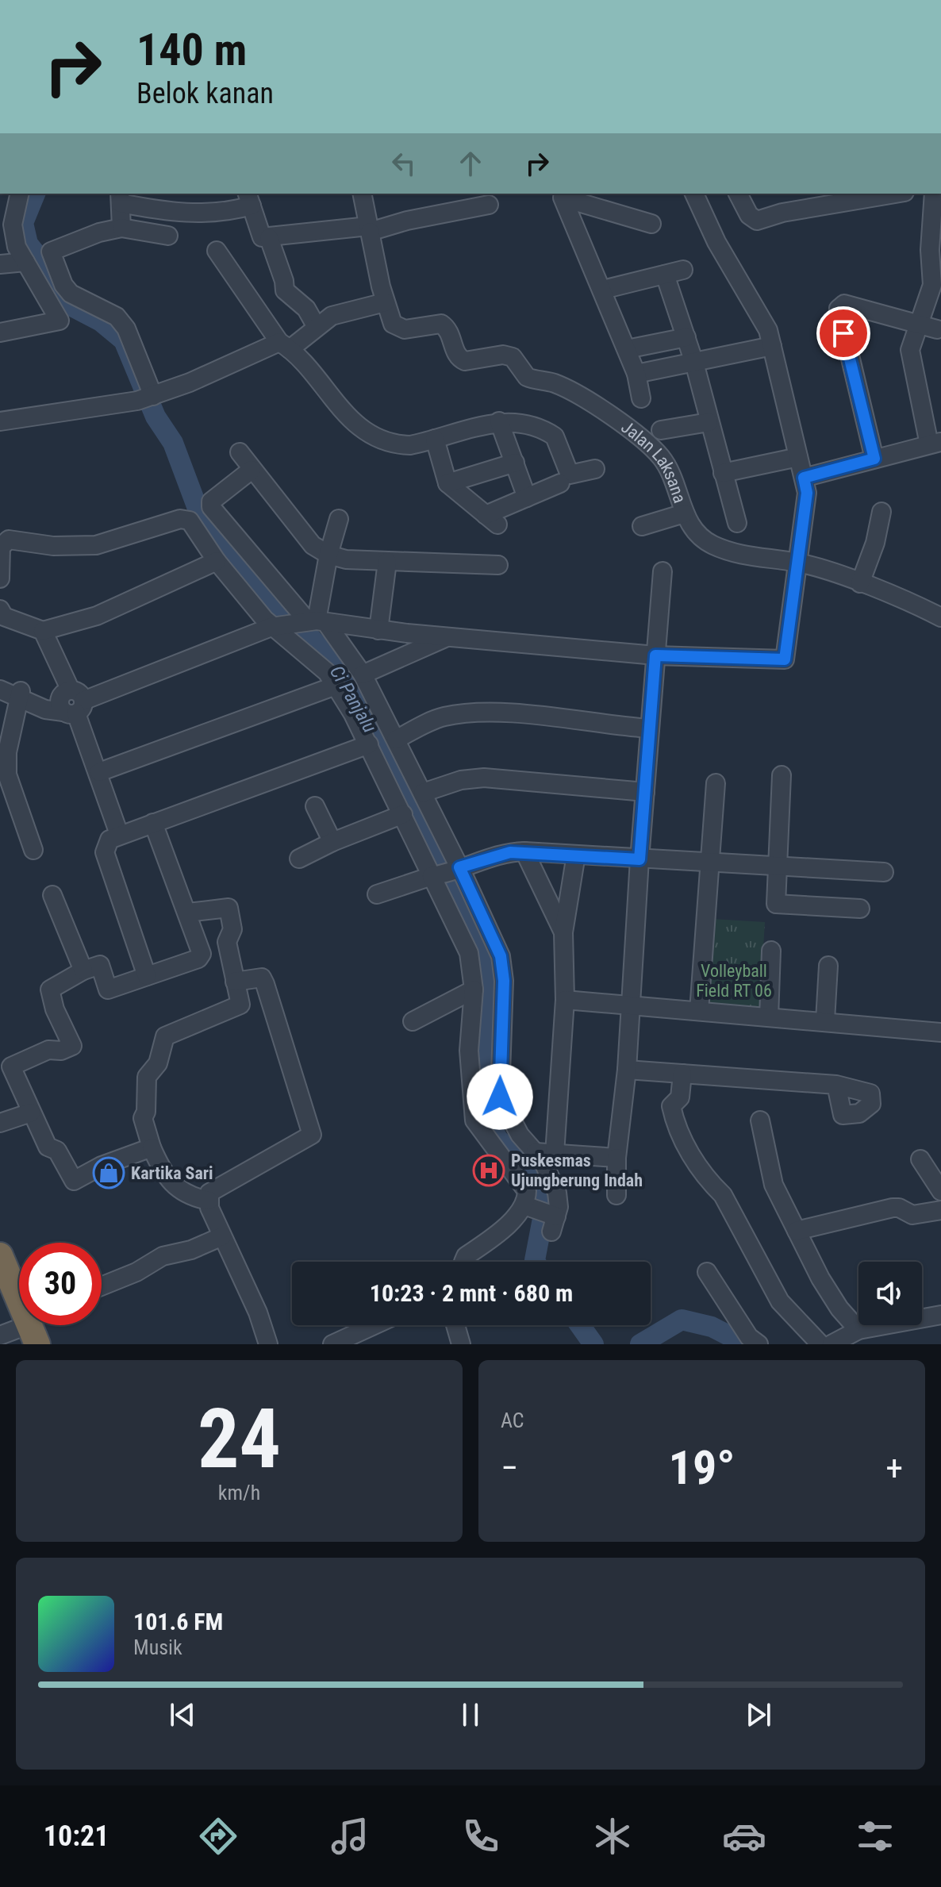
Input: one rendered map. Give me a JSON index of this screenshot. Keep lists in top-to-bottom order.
{
  "streets": {
    "street": ["Jalan Laksana"]
  },
  "water": ["Ci Panjalu"],
  "parks": ["Volleyball Field RT 06"],
  "places": {
    "hospital": ["Puskesmas Ujungberung Indah"],
    "shop": ["Kartika Sari"]
  },
  "page": {
    "turn": ["140 m", "Belok kanan"],
    "limit": "30",
    "trip": "10:23 · 2 mnt · 680 m",
    "tile": [
      ["24", "km/h"],
      "AC"
    ],
    "heat": ["−", "19°", "+"],
    "song": ["101.6 FM", "Musik"],
    "tabs": "10:21"
  }
}
